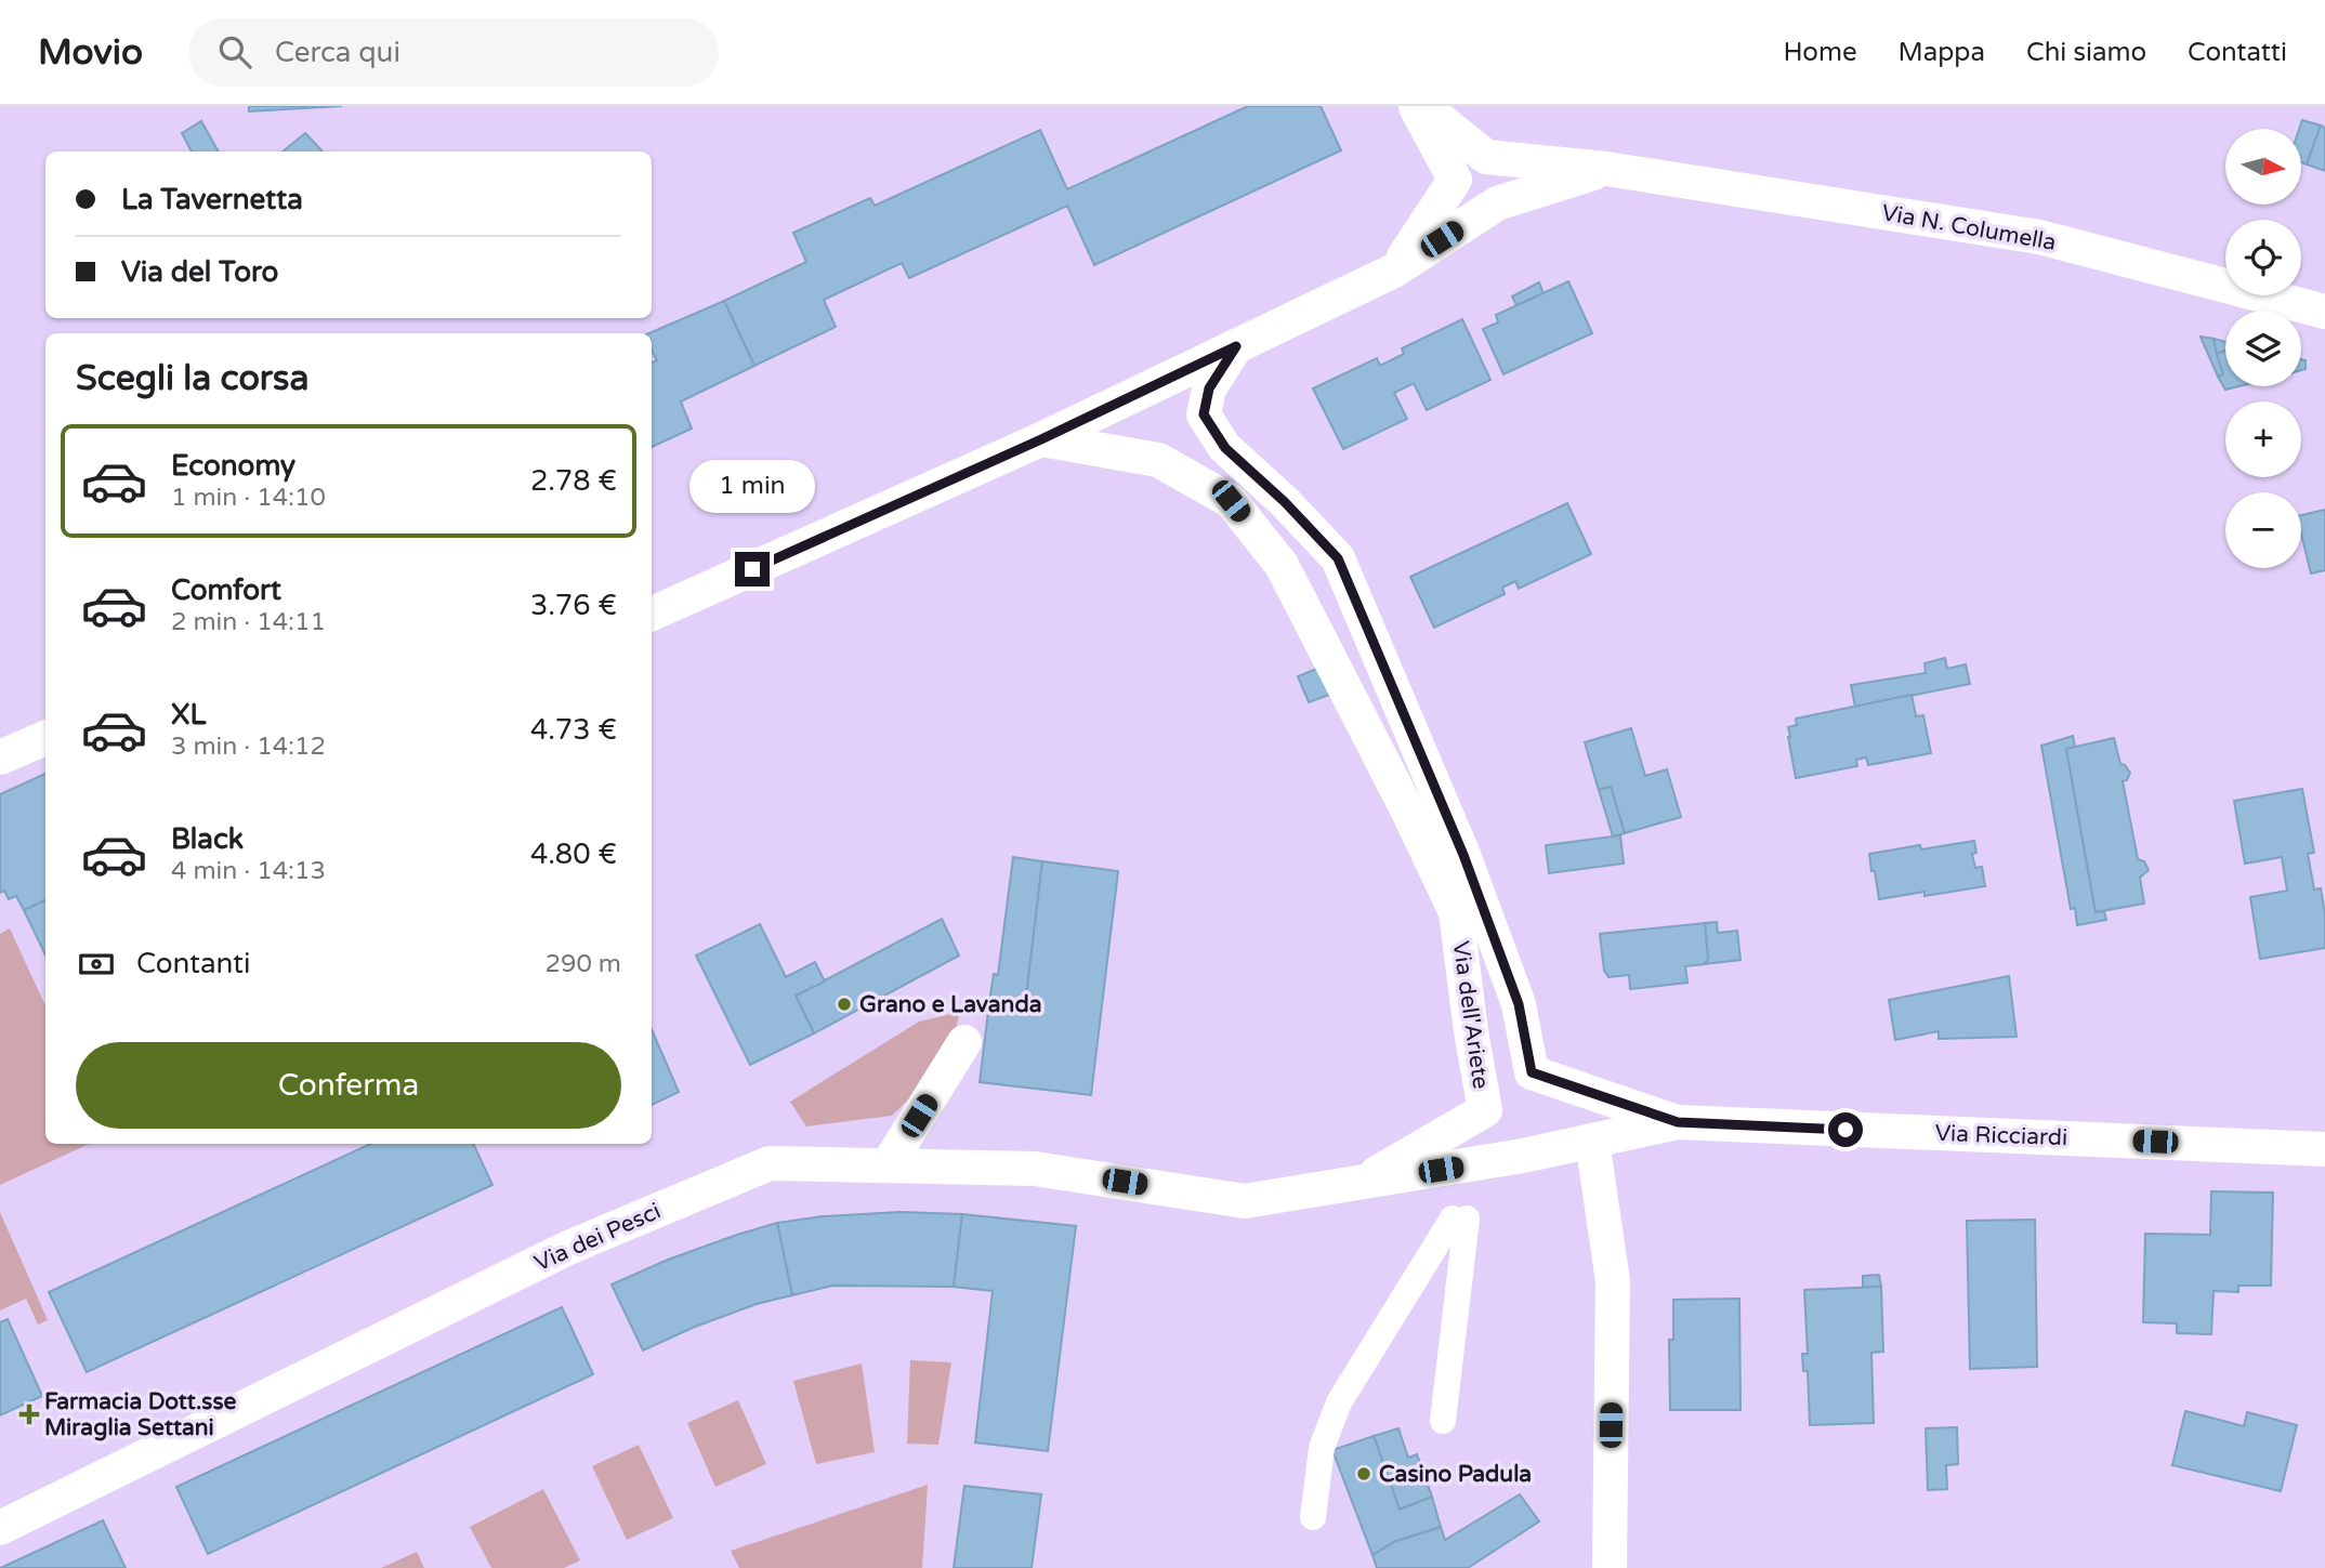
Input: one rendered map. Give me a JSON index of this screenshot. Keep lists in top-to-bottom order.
{
  "streets": {
    "street": [
      "Via N. Columella",
      "Via dell'Ariete",
      "Via Ricciardi",
      "Via dei Pesci"
    ]
  },
  "crossings": [
    ["Via dell'Ariete", "Via dei Pesci"]
  ],
  "places": {
    "other": ["Grano e Lavanda", "Casino Padula"],
    "health": ["Farmacia Dott.sse Miraglia Settani"]
  },
  "north": "right",
  "page": {
    "header": "Movio",
    "search": "Cerca qui",
    "nav": [
      "Home",
      "Mappa",
      "Chi siamo",
      "Contatti"
    ],
    "map_buttons": ["+", "−"],
    "banner": ["La Tavernetta", "Via del Toro"],
    "heading": "Scegli la corsa",
    "list": [
      {
        "name": "Economy",
        "note": "1 min · 14:10",
        "value": "2.78 €"
      },
      {
        "name": "Comfort",
        "note": "2 min · 14:11",
        "value": "3.76 €"
      },
      {
        "name": "XL",
        "note": "3 min · 14:12",
        "value": "4.73 €"
      },
      {
        "name": "Black",
        "note": "4 min · 14:13",
        "value": "4.80 €"
      }
    ],
    "bubble": "1 min",
    "pay": ["Contanti", "290 m"],
    "buttons": "Conferma"
  }
}
